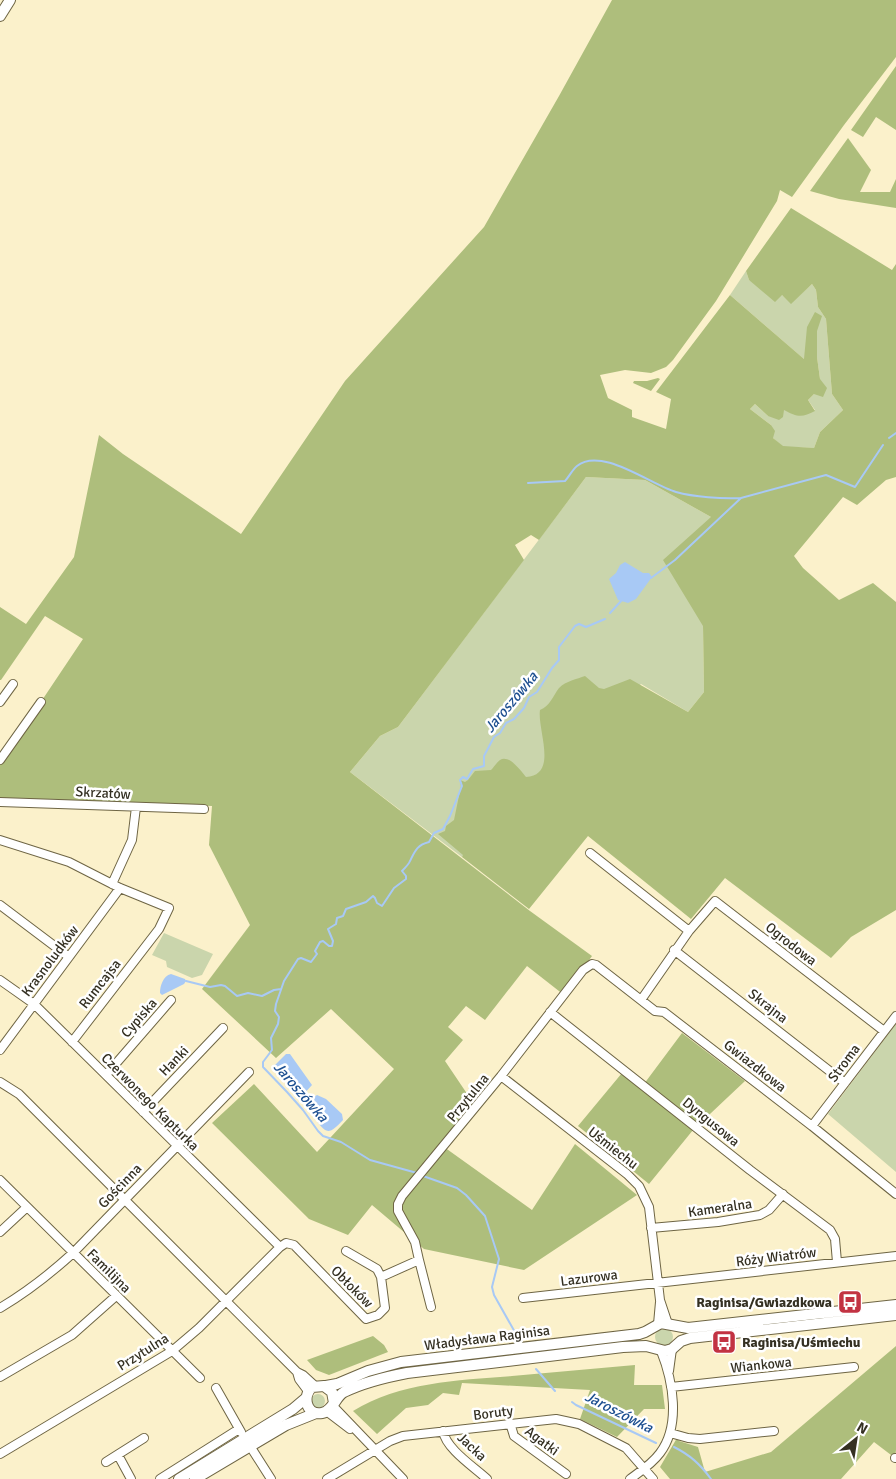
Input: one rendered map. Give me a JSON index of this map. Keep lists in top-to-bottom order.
{
  "streets": {
    "main road": ["Władysława Raginisa"],
    "street": [
      "Skrzatów",
      "Ogrodowa",
      "Krasnoludków",
      "Rumcajsa",
      "Skrajna",
      "Cypiska",
      "Hanki",
      "Stroma",
      "Gwiazdkowa",
      "Przytulna",
      "Czerwonego Kapturka",
      "Dyngusowa",
      "Uśmiechu",
      "Gościnna",
      "Kameralna",
      "Róży Wiatrów",
      "Familijna",
      "Lazurowa",
      "Obłoków",
      "Wiankowa",
      "Boruty",
      "Agatki",
      "Jacka"
    ]
  },
  "crossings": [
    ["Ogrodowa", "Skrajna"],
    ["Ogrodowa", "Stroma"],
    ["Ogrodowa", "Gwiazdkowa"],
    ["Krasnoludków", "Rumcajsa"],
    ["Krasnoludków", "Czerwonego Kapturka"],
    ["Rumcajsa", "Czerwonego Kapturka"],
    ["Skrajna", "Stroma"],
    ["Cypiska", "Czerwonego Kapturka"],
    ["Hanki", "Czerwonego Kapturka"],
    ["Stroma", "Gwiazdkowa"],
    ["Gwiazdkowa", "Przytulna"],
    ["Przytulna", "Czerwonego Kapturka"],
    ["Przytulna", "Dyngusowa"],
    ["Przytulna", "Uśmiechu"],
    ["Przytulna", "Familijna"],
    ["Przytulna", "Obłoków"],
    ["Czerwonego Kapturka", "Gościnna"],
    ["Czerwonego Kapturka", "Obłoków"],
    ["Dyngusowa", "Kameralna"],
    ["Dyngusowa", "Róży Wiatrów"],
    ["Uśmiechu", "Kameralna"],
    ["Uśmiechu", "Róży Wiatrów"],
    ["Uśmiechu", "Lazurowa"],
    ["Uśmiechu", "Władysława Raginisa"],
    ["Gościnna", "Familijna"],
    ["Róży Wiatrów", "Lazurowa"],
    ["Boruty", "Agatki"],
    ["Boruty", "Jacka"]
  ],
  "water": ["Jaroszówka"],
  "places": {
    "bus stop": ["Raginisa/Gwiazdkowa", "Raginisa/Uśmiechu"]
  },
  "north": "top right"
}
